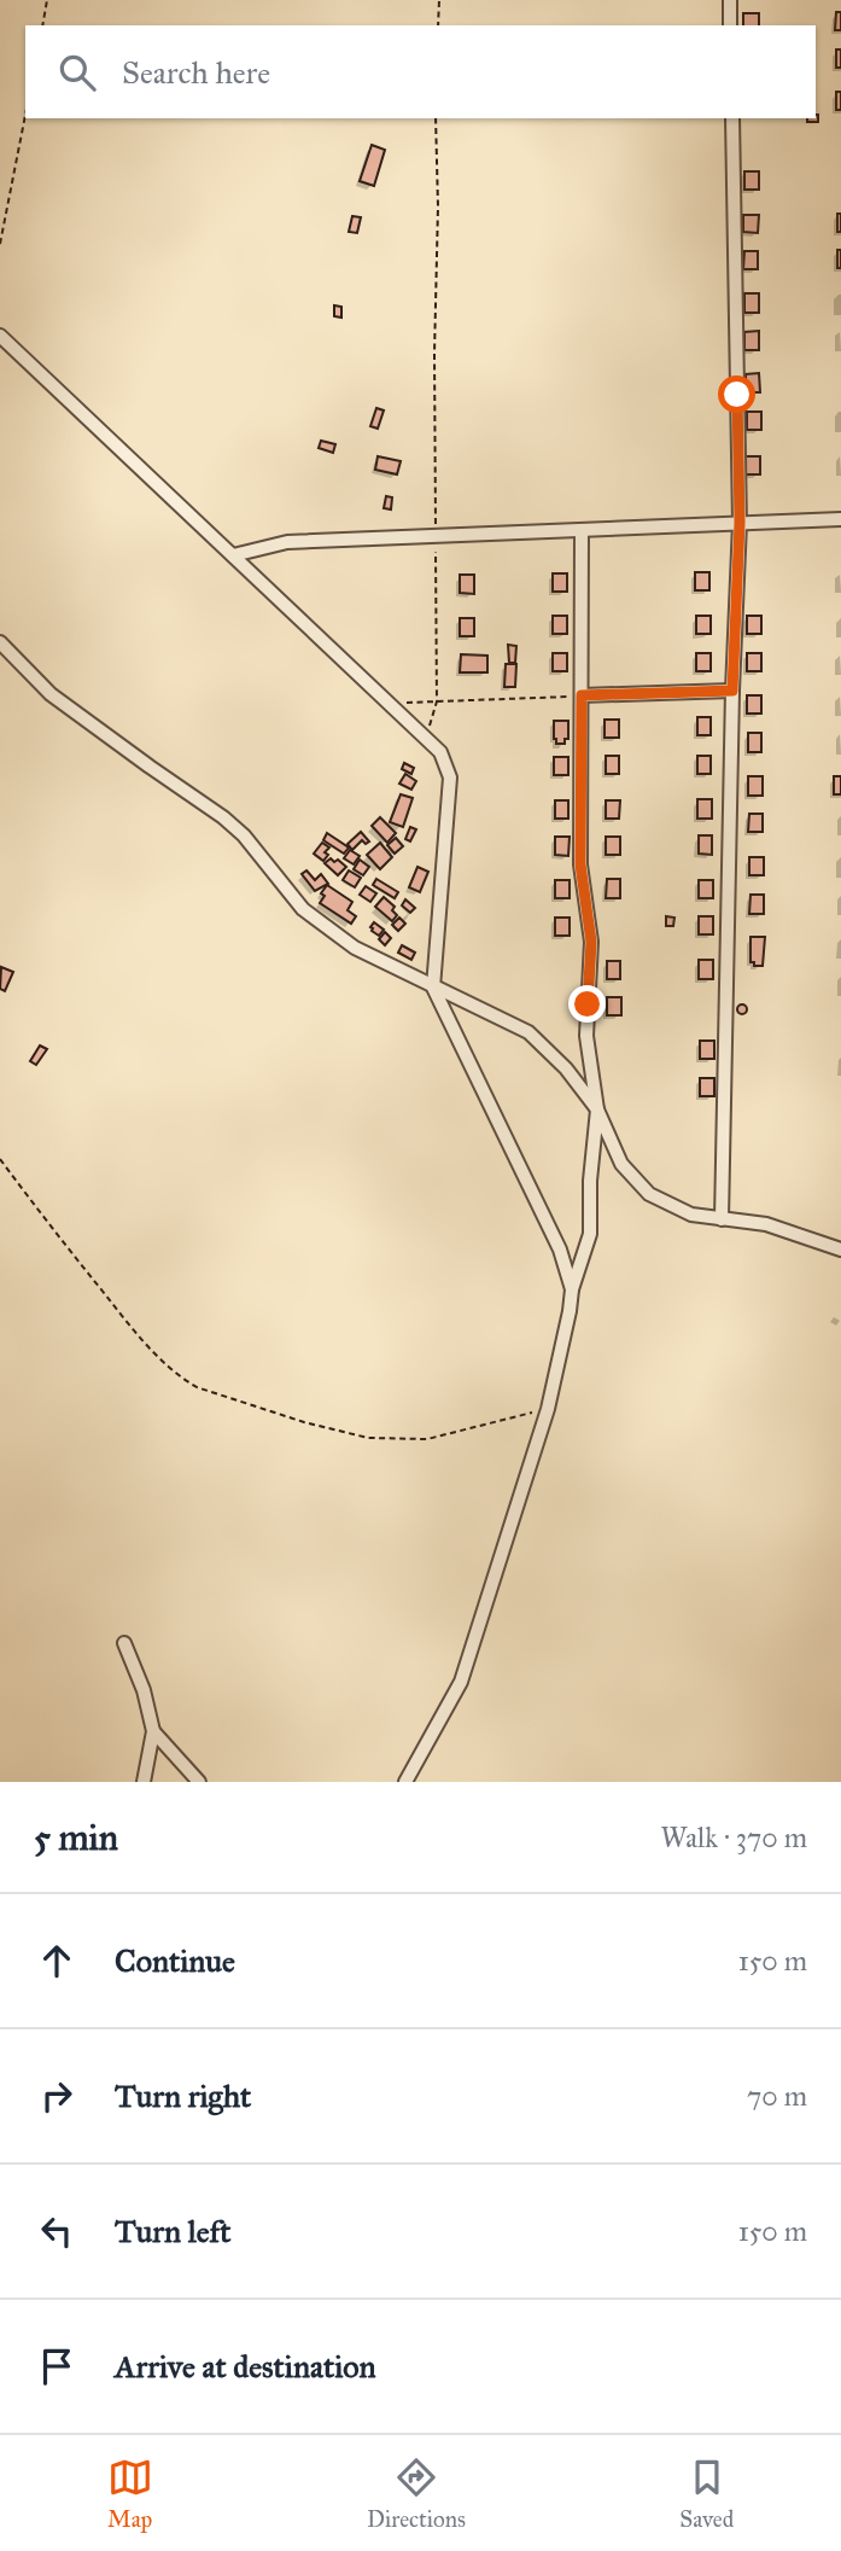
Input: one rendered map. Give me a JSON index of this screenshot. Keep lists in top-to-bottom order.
{
  "page": {
    "search": "Search here",
    "heading": ["5 min", "Walk · 370 m"],
    "list": [
      ["Continue", "150 m"],
      ["Turn right", "70 m"],
      ["Turn left", "150 m"],
      "Arrive at destination"
    ],
    "nav": ["Map", "Directions", "Saved"]
  }
}
